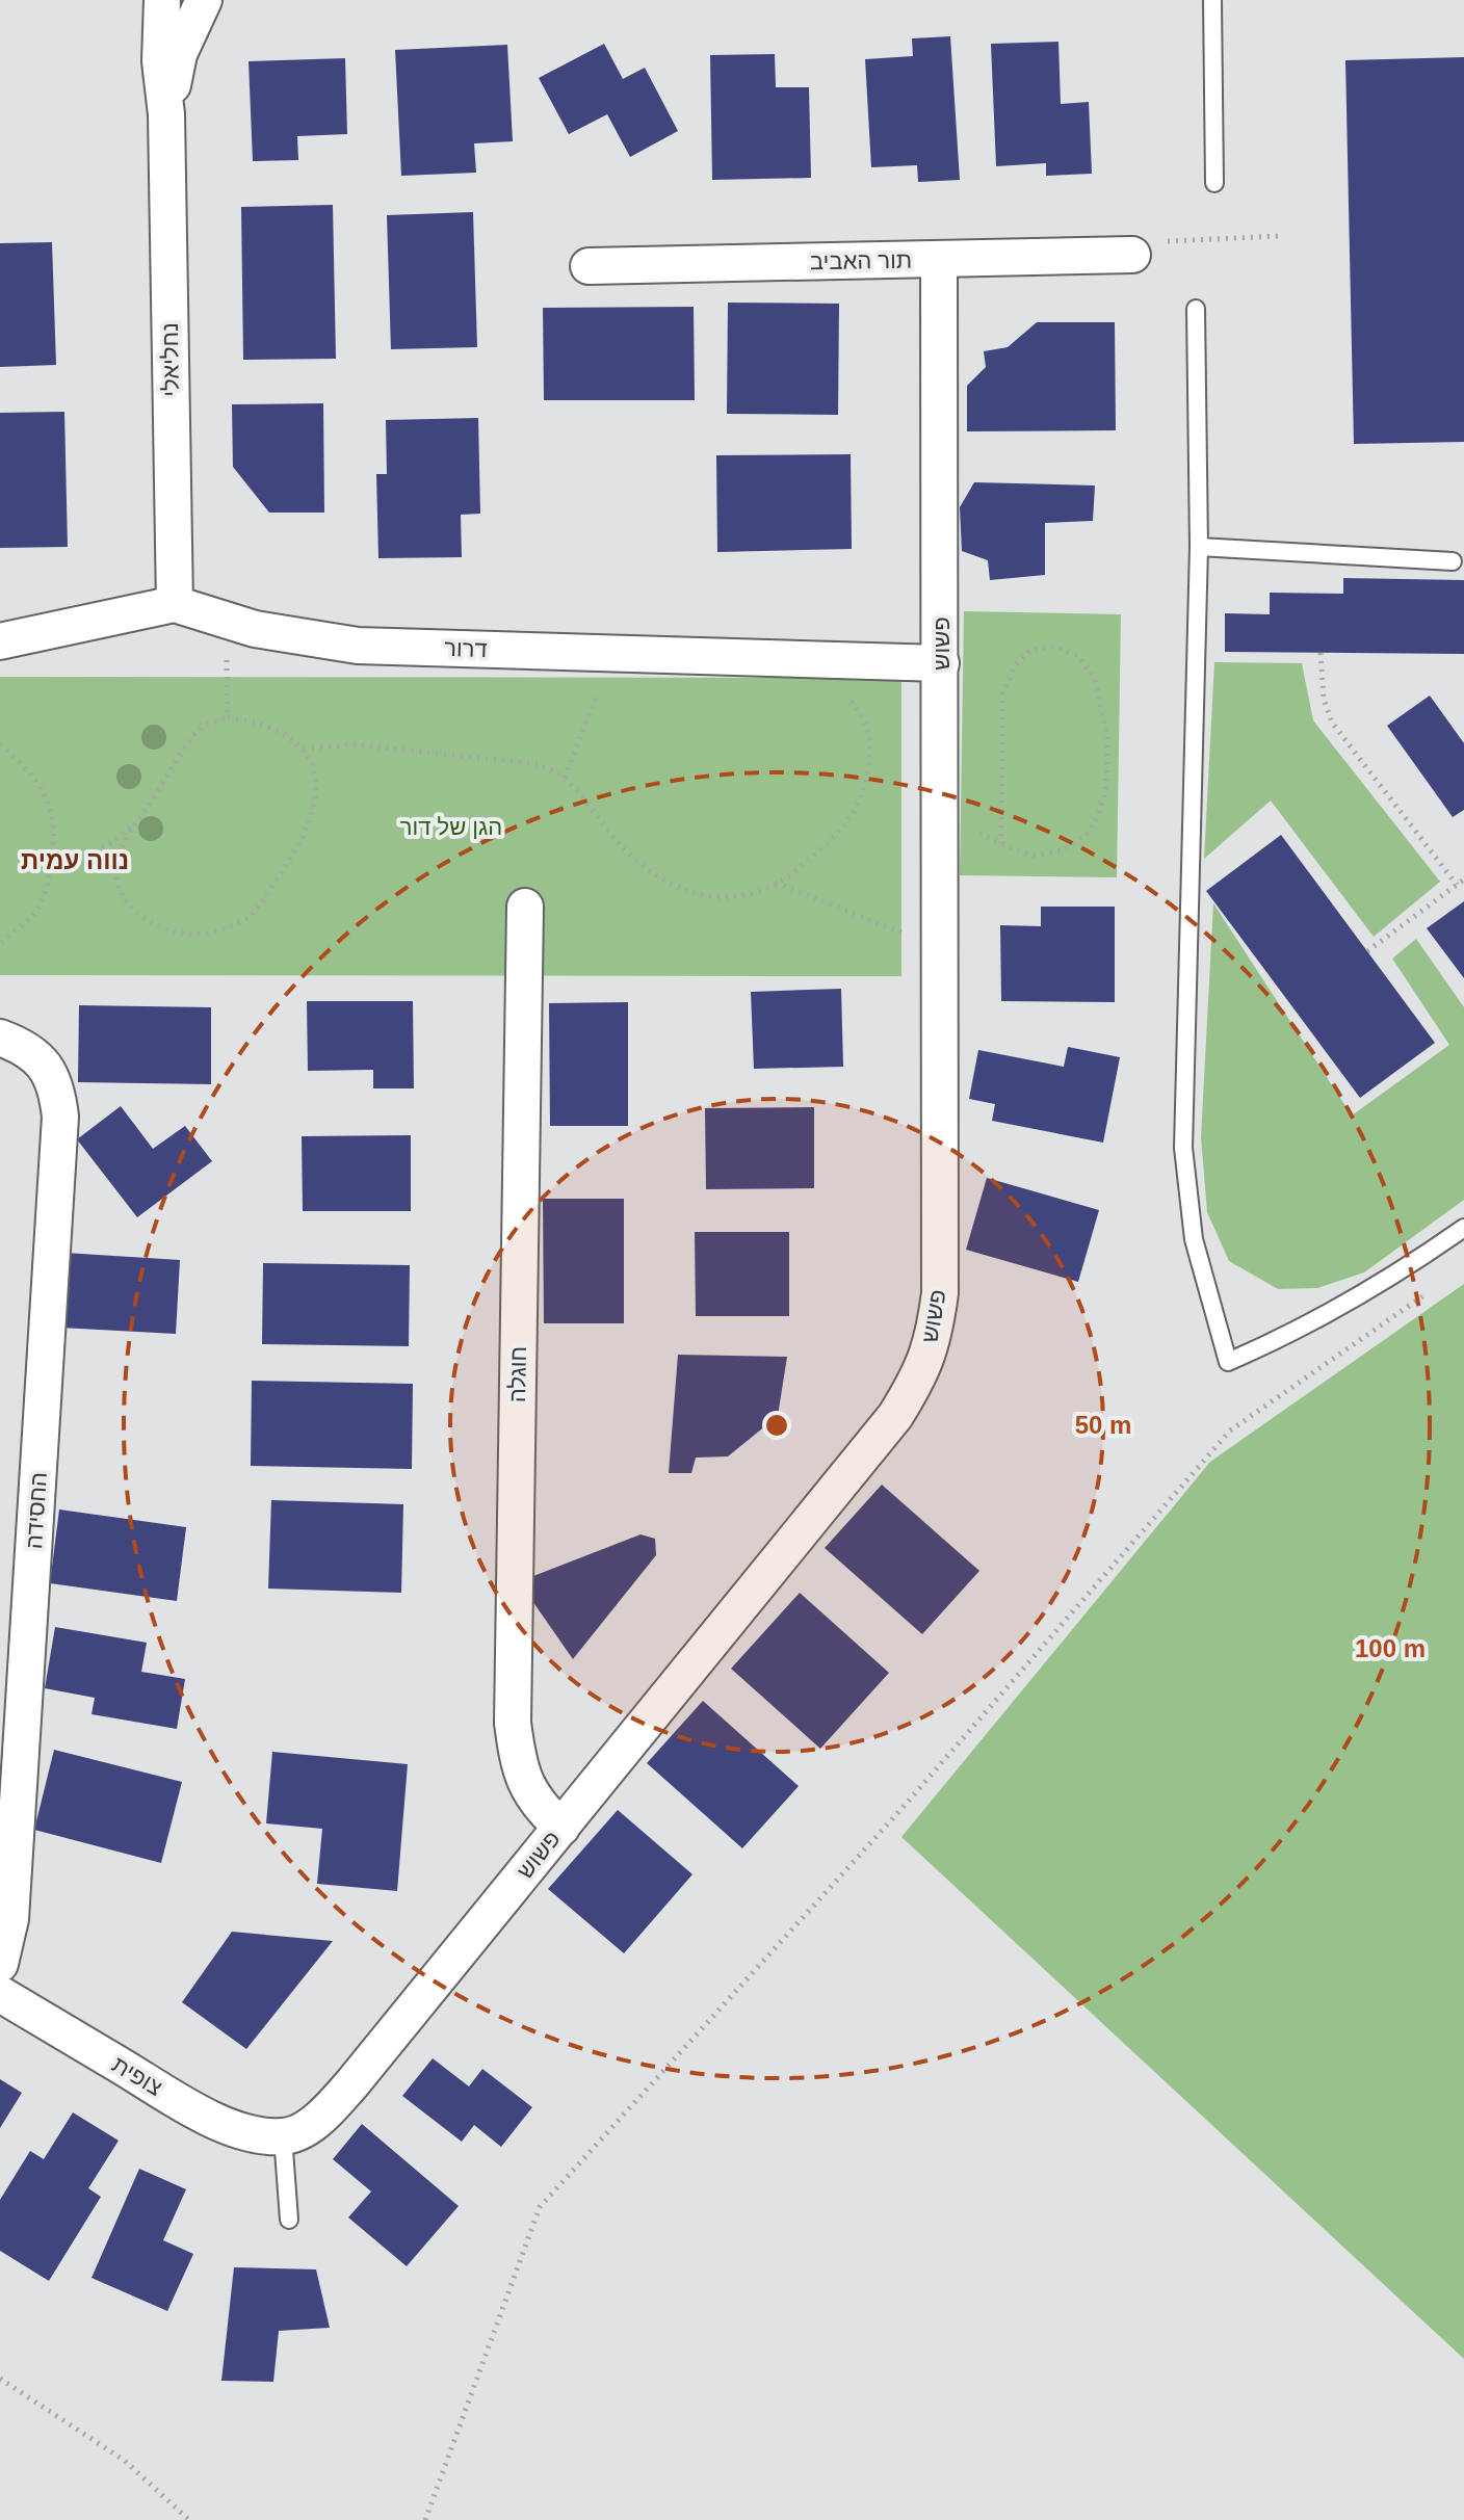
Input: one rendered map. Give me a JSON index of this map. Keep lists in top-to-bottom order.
{
  "streets": {
    "street": [
      "תור האביב",
      "נחליאלי",
      "פשוש",
      "דרור",
      "חוגלה",
      "החסידה",
      "צופית"
    ]
  },
  "crossings": [
    ["תור האביב", "פשוש"],
    ["נחליאלי", "דרור"],
    ["פשוש", "דרור"],
    ["פשוש", "חוגלה"],
    ["פשוש", "צופית"]
  ],
  "districts": ["נווה עמית"],
  "parks": ["הגן של דור"],
  "rings": ["50 m", "100 m"]
}
